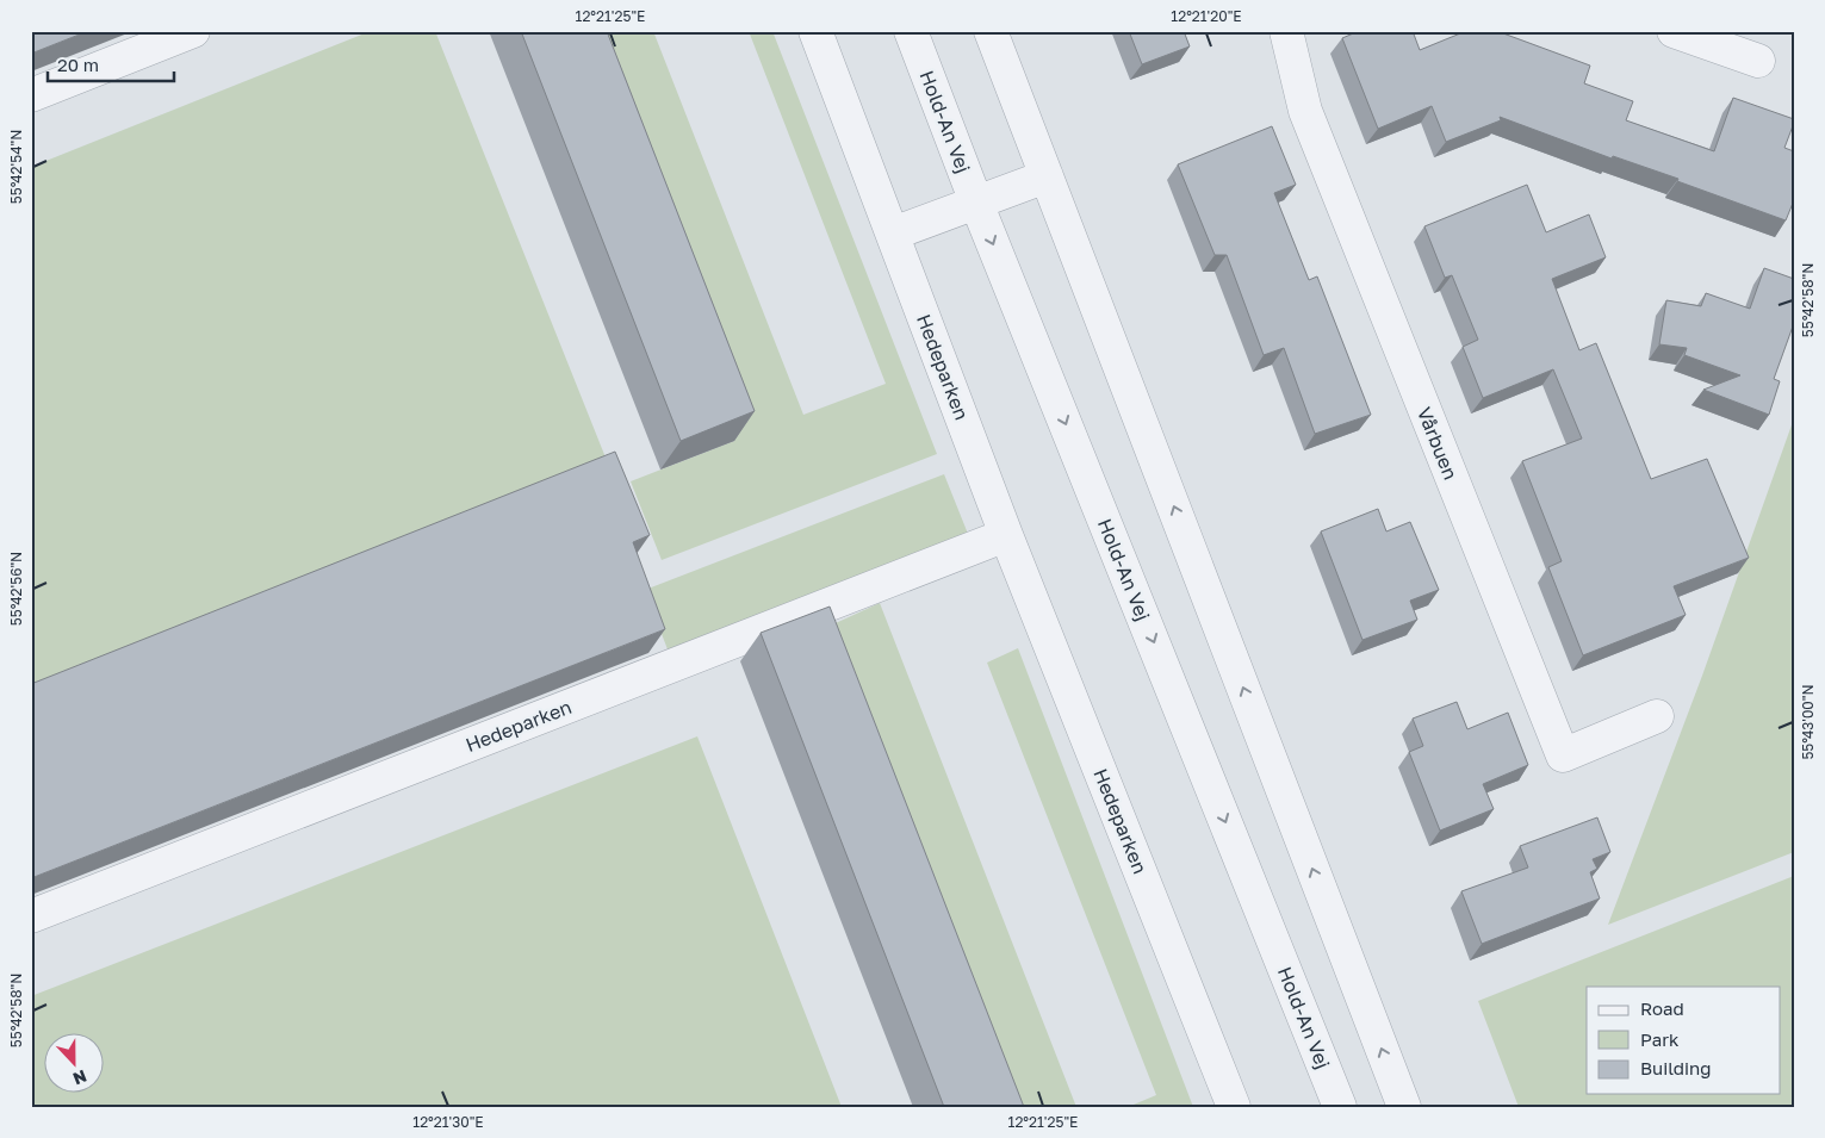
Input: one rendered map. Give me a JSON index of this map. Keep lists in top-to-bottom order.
{
  "streets": {
    "street": ["Hold-An Vej", "Hedeparken", "Vårbuen"]
  },
  "legend": ["Road", "Park", "Building"],
  "scale_bar": "20 m",
  "north": "bottom",
  "coordinates": [
    "12°21'25\"E",
    "12°21'20\"E",
    "55°42'54\"N",
    "55°42'58\"N",
    "55°42'56\"N",
    "55°43'00\"N",
    "12°21'30\"E"
  ]
}
